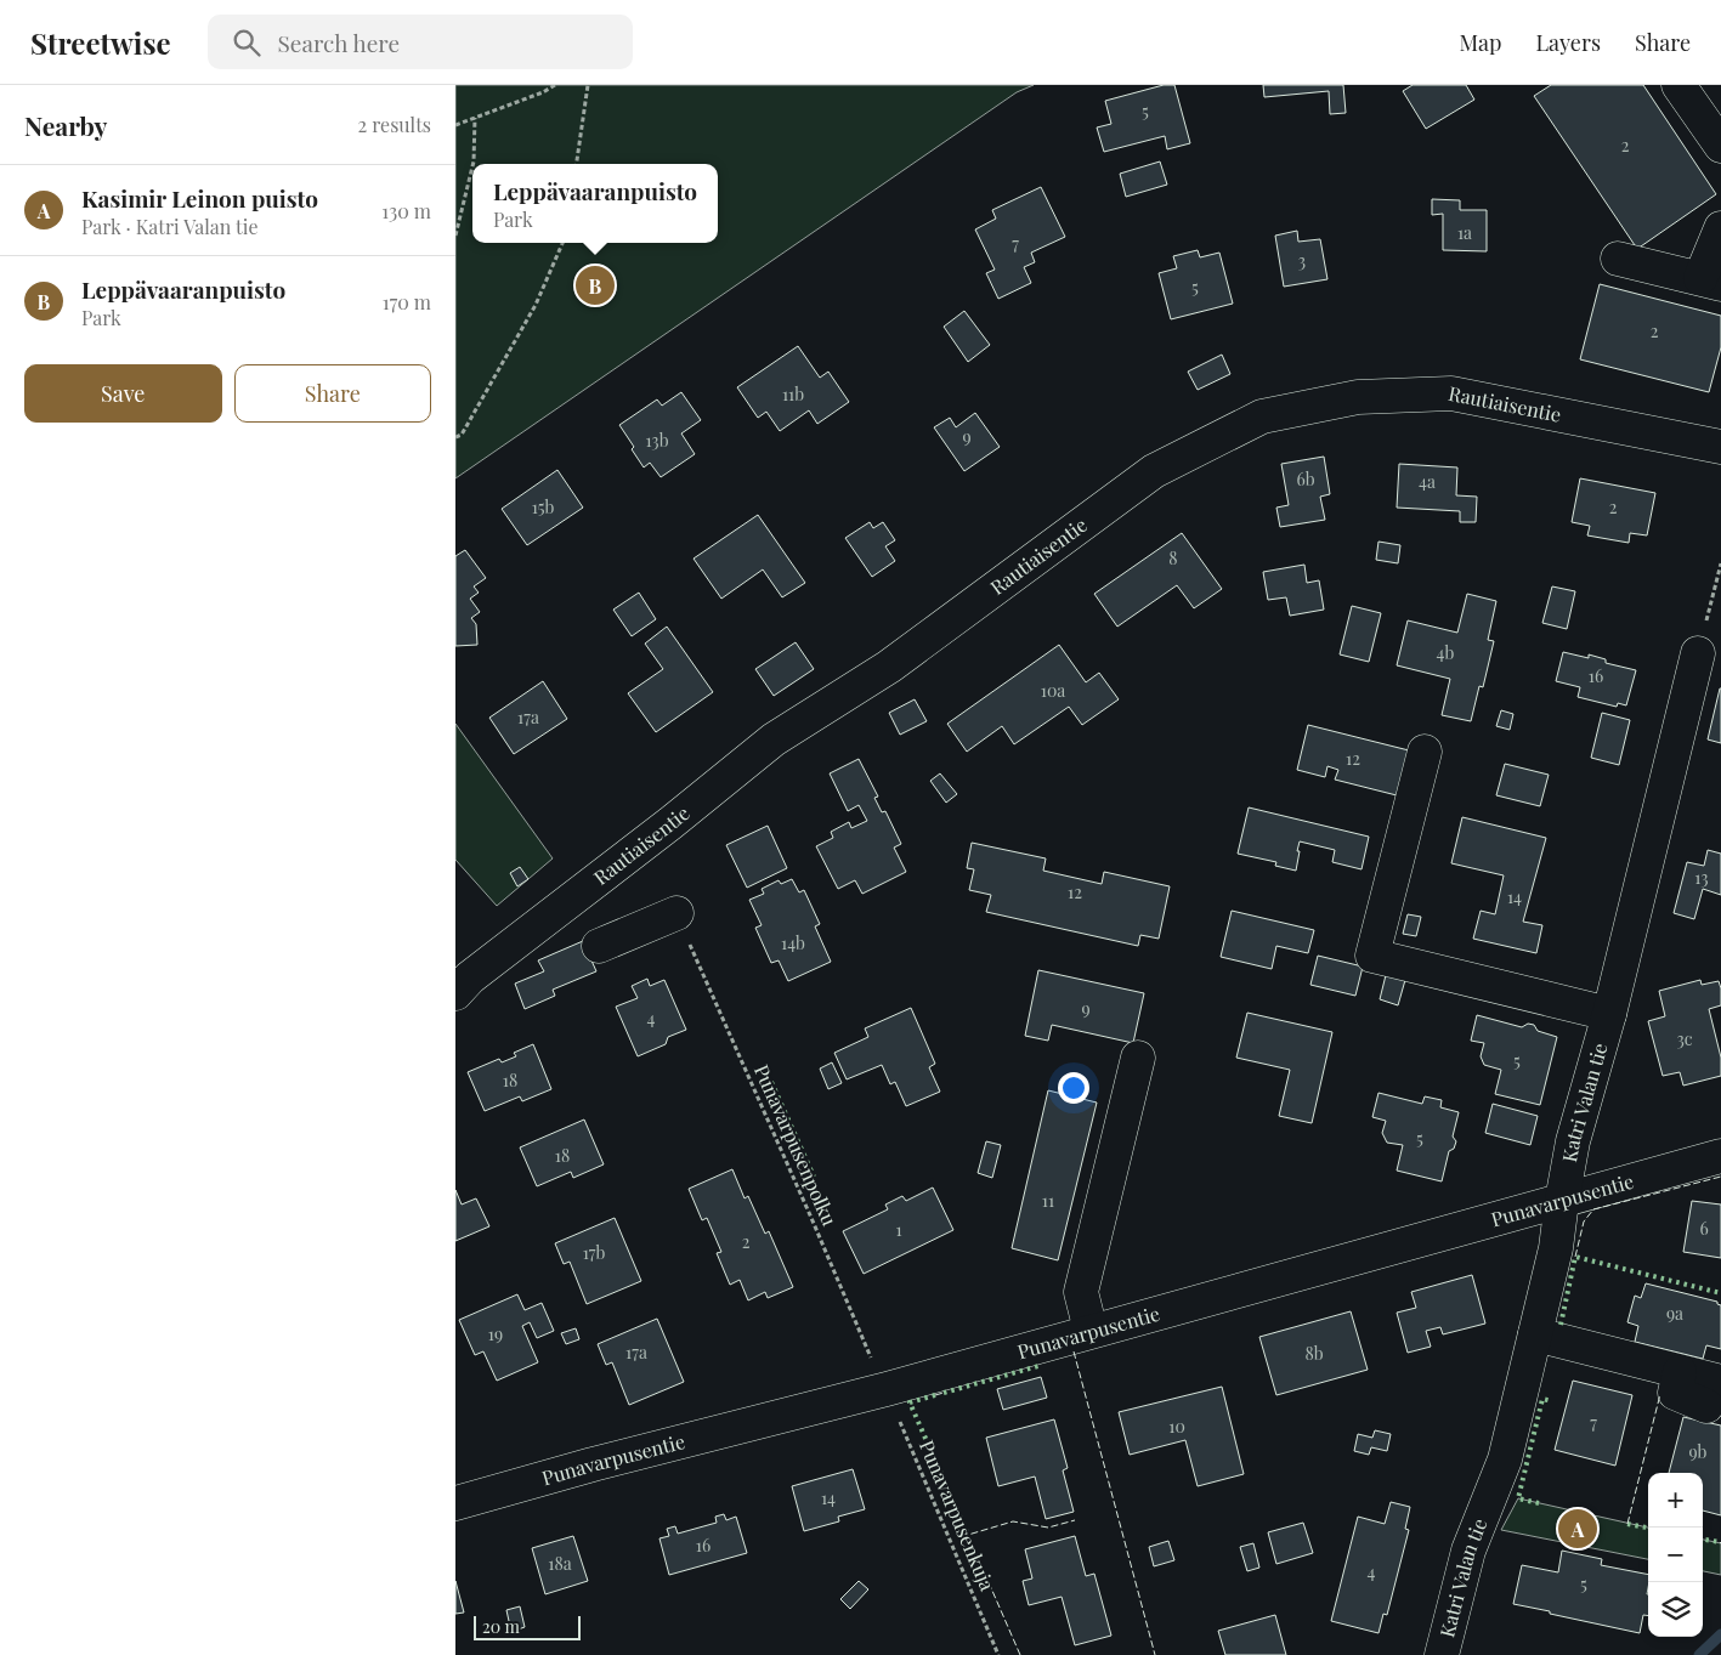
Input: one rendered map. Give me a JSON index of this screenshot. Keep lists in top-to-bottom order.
{
  "streets": {
    "street": ["Rautiaisentie", "Katri Valan tie", "Punavarpusentie"],
    "path": ["Punavarpusenpolku", "Punavarpusenkuja"]
  },
  "crossings": [
    ["Katri Valan tie", "Punavarpusentie"],
    ["Punavarpusenpolku", "Punavarpusentie"],
    ["Punavarpusenpolku", "Punavarpusenkuja"],
    ["Punavarpusentie", "Punavarpusenkuja"]
  ],
  "house_numbers": [
    "5",
    "2",
    "1a",
    "7",
    "3",
    "5",
    "2",
    "11b",
    "9",
    "13b",
    "6b",
    "4a",
    "15b",
    "2",
    "8",
    "4b",
    "16",
    "10a",
    "17a",
    "12",
    "13",
    "12",
    "14",
    "14b",
    "9",
    "4",
    "3c",
    "5",
    "18",
    "5",
    "18",
    "11",
    "6",
    "1",
    "2",
    "17b",
    "9a",
    "19",
    "17a",
    "8b",
    "7",
    "10",
    "9b",
    "14",
    "16",
    "18a",
    "4",
    "5"
  ],
  "scale_bar": "20 m",
  "page": {
    "header": "Streetwise",
    "search": "Search here",
    "nav": ["Map", "Layers", "Share"],
    "heading": ["Nearby", "2 results"],
    "list": [
      {
        "mark": "A",
        "name": "Kasimir Leinon puisto",
        "note": "Park · Katri Valan tie",
        "value": "130 m"
      },
      {
        "mark": "B",
        "name": "Leppävaaranpuisto",
        "note": "Park",
        "value": "170 m"
      }
    ],
    "popup": ["Leppävaaranpuisto", "Park"],
    "pins": ["B", "A"],
    "buttons": ["Save", "Share"],
    "map_buttons": ["+", "−"],
    "scale": "20 m"
  }
}
